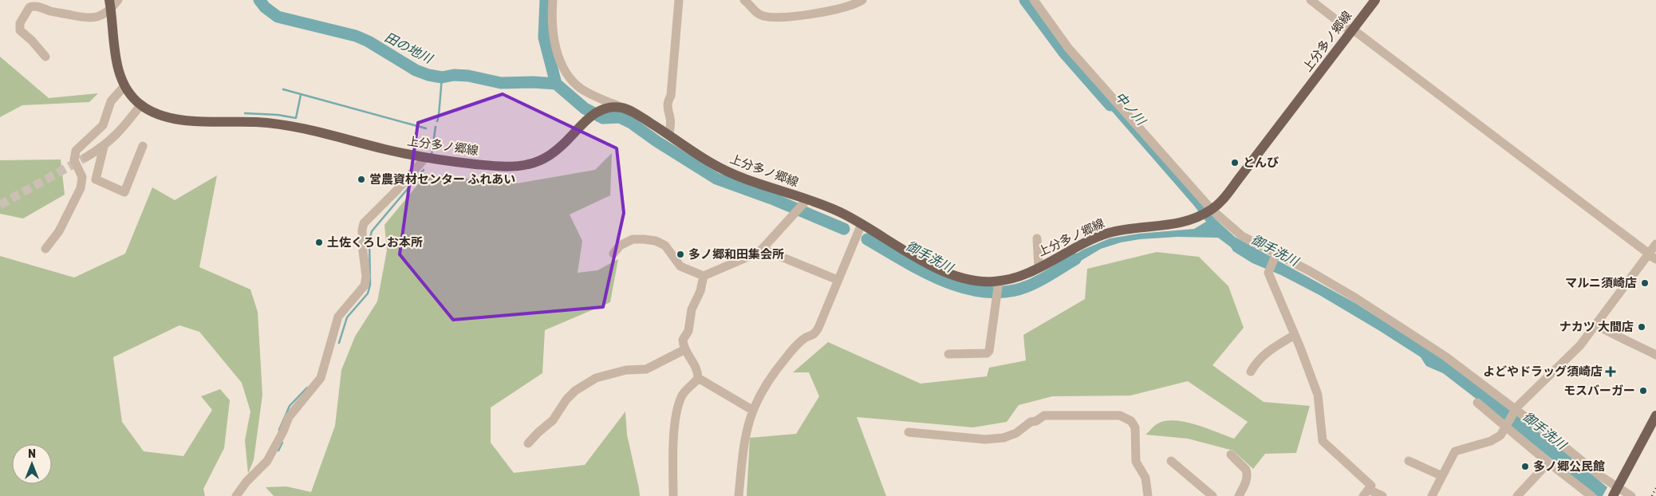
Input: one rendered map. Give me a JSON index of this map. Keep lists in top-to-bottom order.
{
  "streets": {
    "main road": ["上分多ノ郷線"]
  },
  "water": ["田の地川", "中ノ川", "御手洗川"],
  "places": {
    "other": [
      "とんび",
      "営農資材センター ふれあい",
      "土佐くろしお本所",
      "多ノ郷和田集会所",
      "マルニ須崎店",
      "ナカツ 大間店",
      "モスバーガー",
      "多ノ郷公民館"
    ],
    "health": ["よどやドラッグ須崎店"]
  },
  "north": "top"
}
